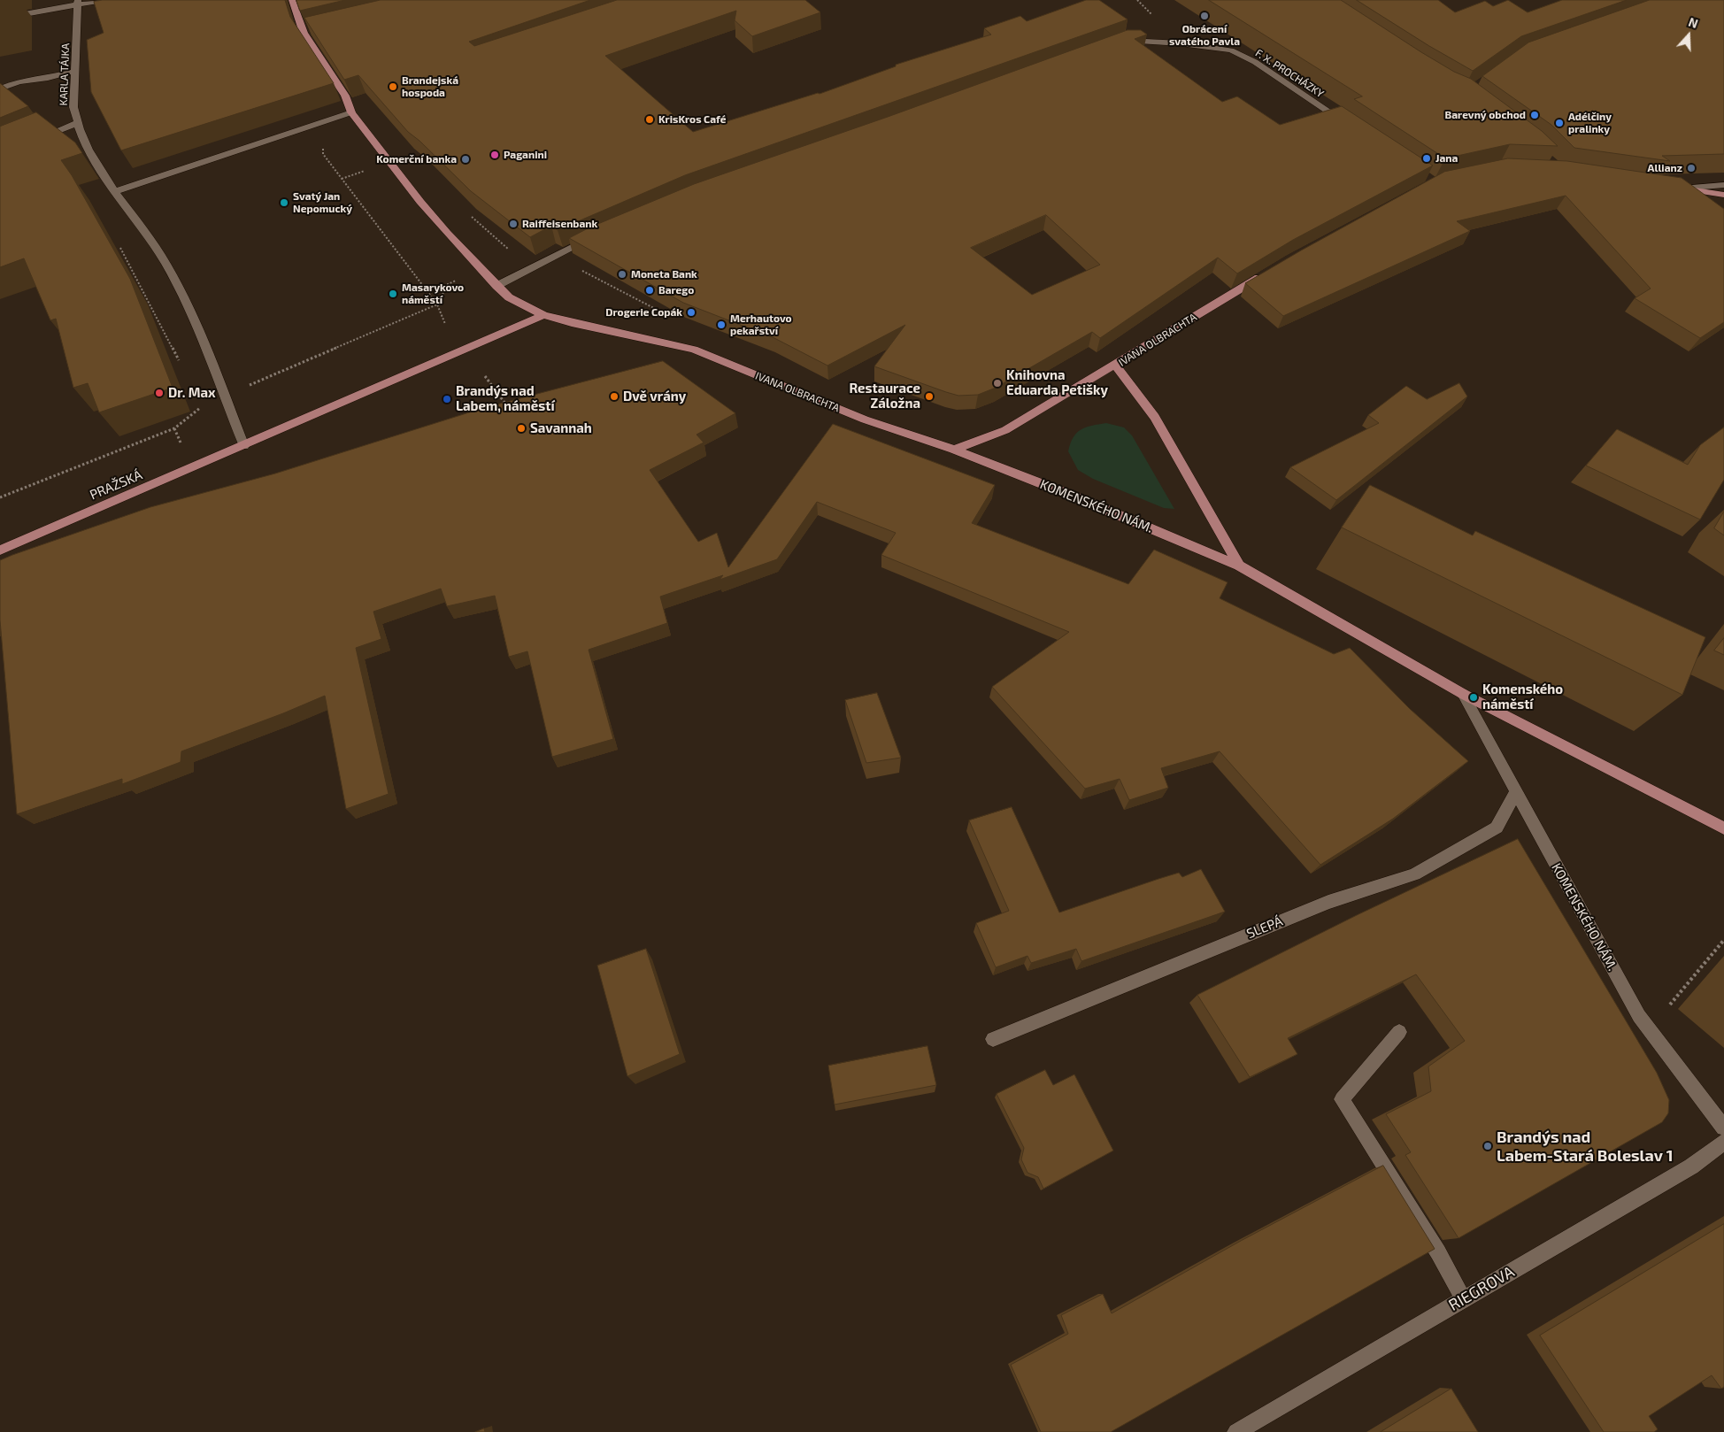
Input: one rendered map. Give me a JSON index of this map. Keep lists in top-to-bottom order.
{
  "streets": {
    "main road": ["IVANA OLBRACHTA", "PRAŽSKÁ", "KOMENSKÉHO NÁM."],
    "street": [
      "F. X. PROCHÁZKY",
      "KARLA TÁJKA",
      "SLEPÁ",
      "RIEGROVA"
    ]
  },
  "crossings": [
    ["IVANA OLBRACHTA", "KOMENSKÉHO NÁM."],
    ["KOMENSKÉHO NÁM.", "SLEPÁ"]
  ],
  "places": [
    "Obrácení svatého Pavla",
    "Brandejská hospoda",
    "Barevný obchod",
    "KrisKros Café",
    "Adélčiny pralinky",
    "Paganini",
    "Jana",
    "Komerční banka",
    "Allianz",
    "Svatý Jan Nepomucký",
    "Raiffeisenbank",
    "Moneta Bank",
    "Barego",
    "Masarykovo náměstí",
    "Drogerie Copák",
    "Merhautovo pekařství",
    "Knihovna Eduarda Petišky",
    "Dr. Max",
    "Dvě vrány",
    "Restaurace Záložna",
    "Brandýs nad Labem, náměstí",
    "Savannah",
    "Komenského náměstí",
    "Brandýs nad Labem-Stará Boleslav 1"
  ],
  "north": "top"
}
